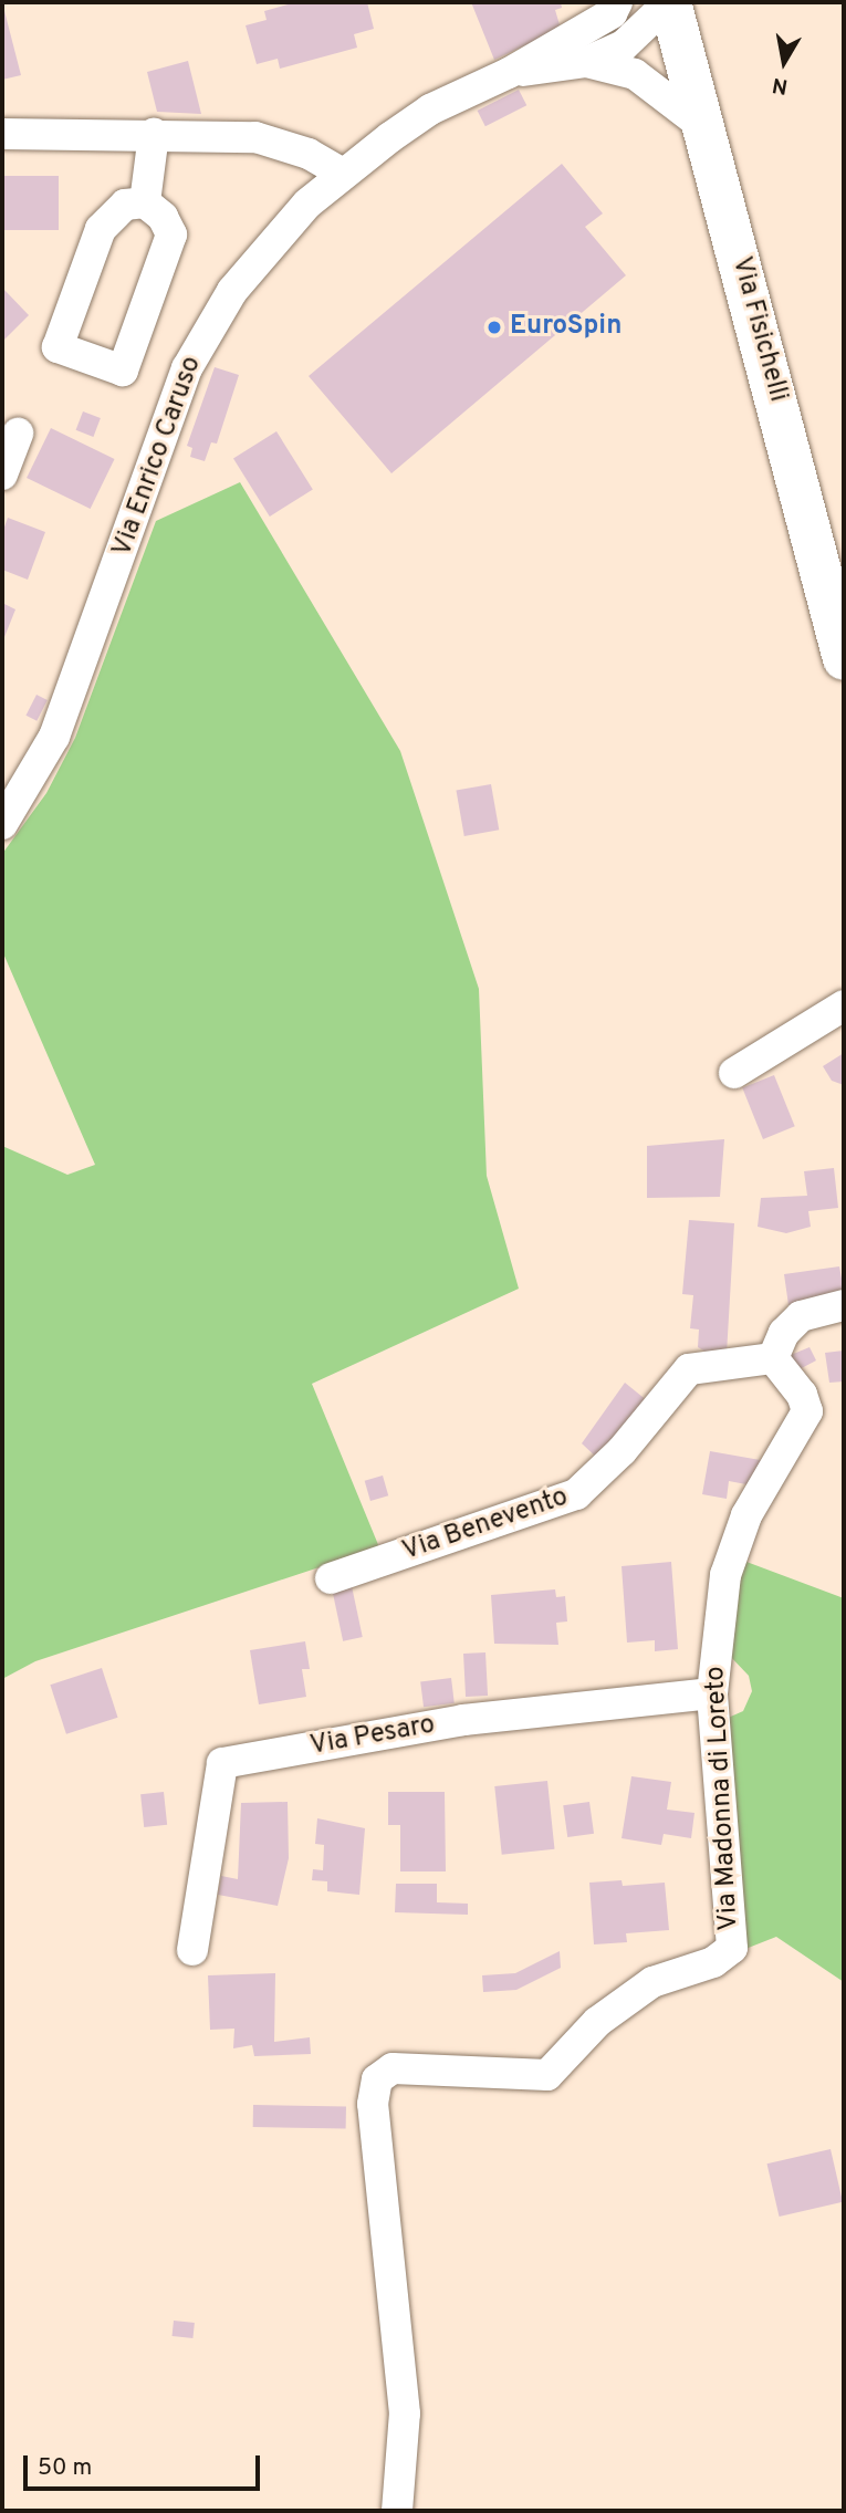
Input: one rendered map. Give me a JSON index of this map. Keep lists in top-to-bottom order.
{
  "streets": {
    "main road": ["Via Fisichelli"],
    "street": [
      "Via Enrico Caruso",
      "Via Benevento",
      "Via Pesaro",
      "Via Madonna di Loreto"
    ]
  },
  "crossings": [
    ["Via Benevento", "Via Madonna di Loreto"],
    ["Via Pesaro", "Via Madonna di Loreto"]
  ],
  "places": ["EuroSpin"],
  "scale_bar": "50 m",
  "north": "bottom"
}
